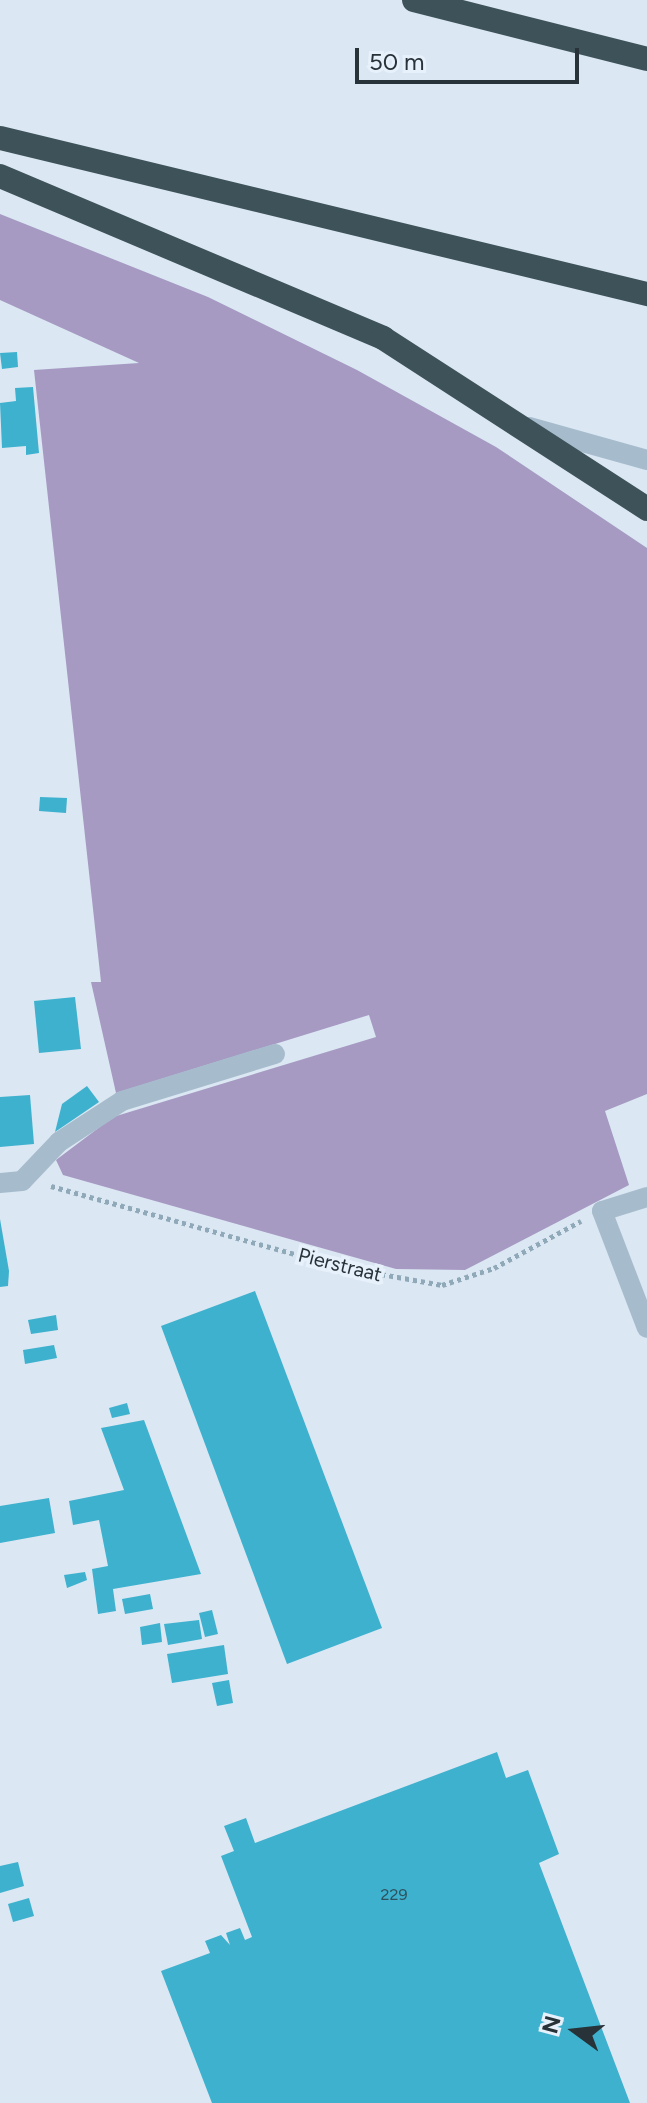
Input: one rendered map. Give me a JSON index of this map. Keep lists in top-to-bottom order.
{
  "streets": {
    "path": ["Pierstraat"]
  },
  "house_numbers": ["229"],
  "scale_bar": "50 m",
  "north": "left"
}
